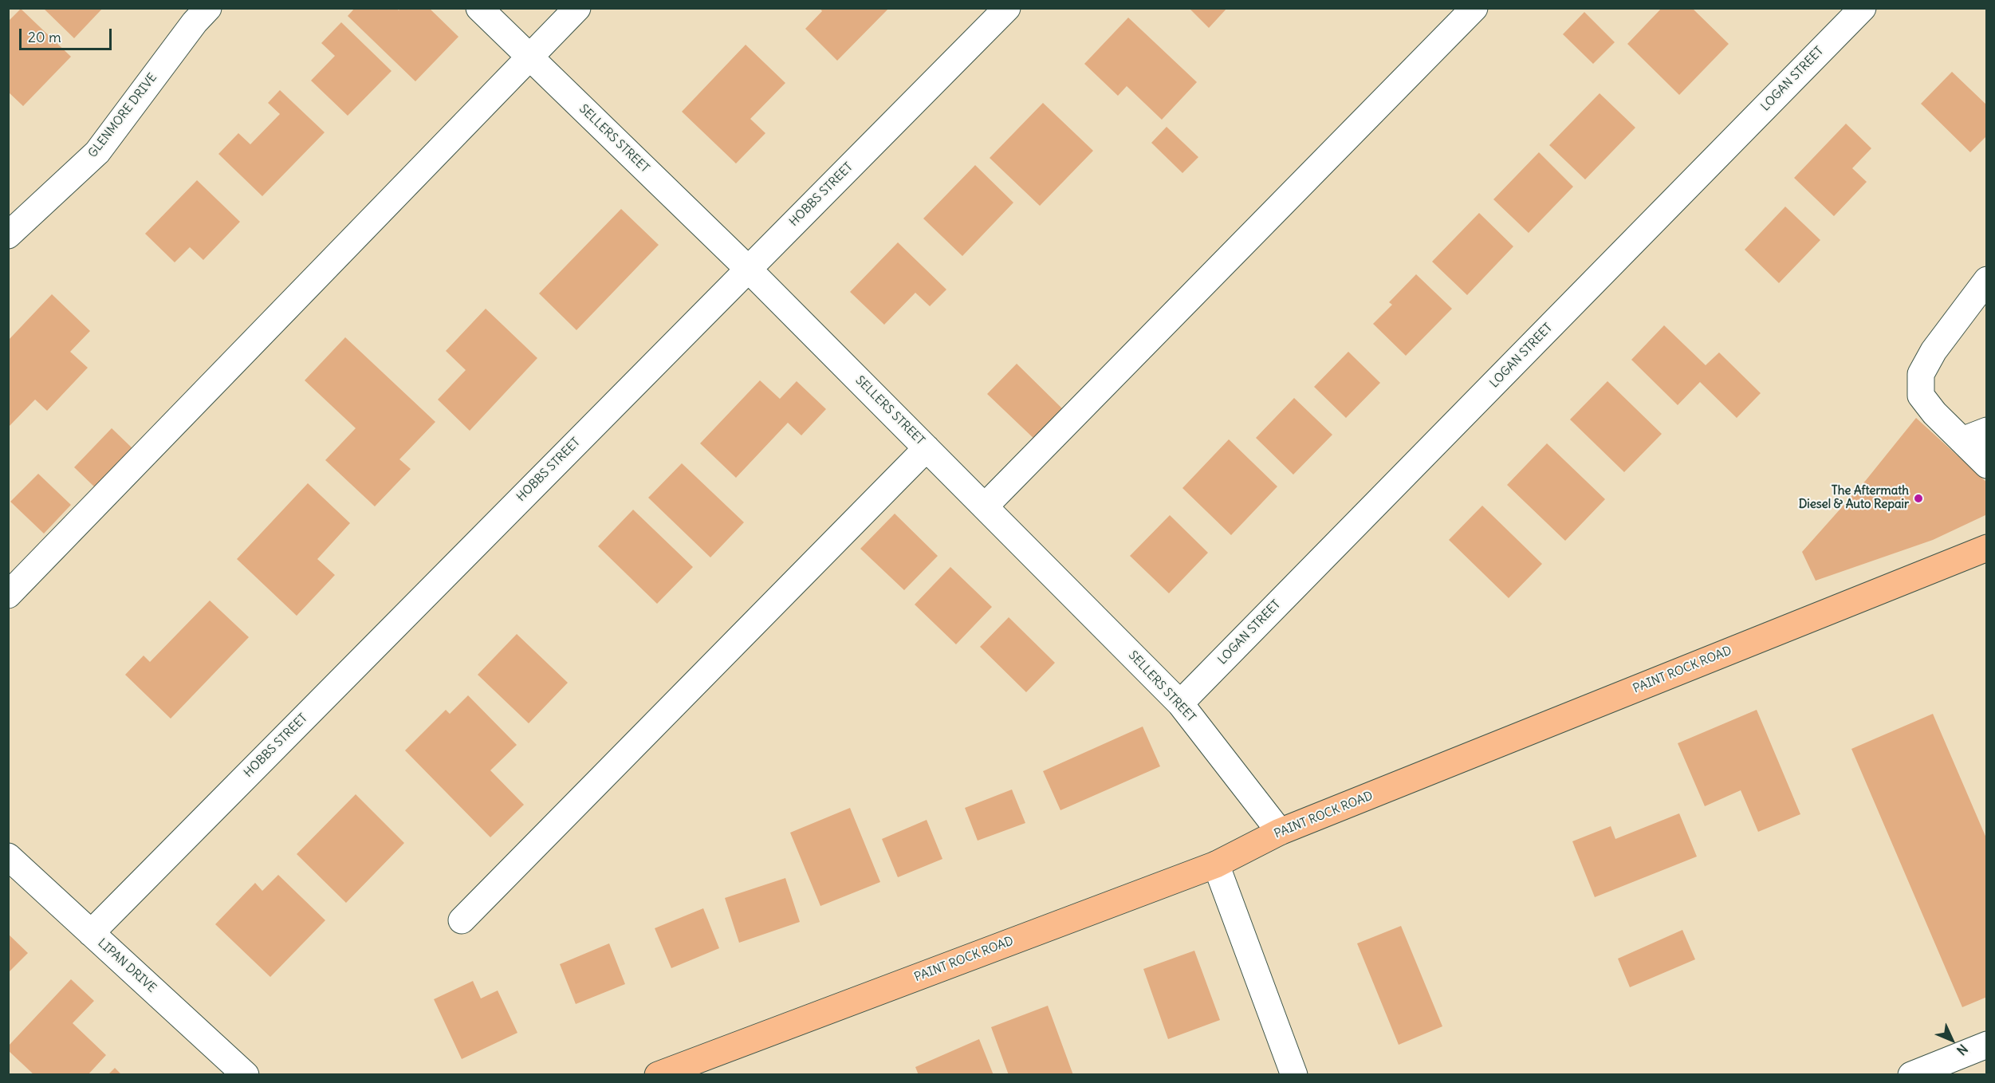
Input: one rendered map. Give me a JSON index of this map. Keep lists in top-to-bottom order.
{
  "streets": {
    "main road": ["PAINT ROCK ROAD"],
    "street": [
      "LOGAN STREET",
      "GLENMORE DRIVE",
      "SELLERS STREET",
      "HOBBS STREET",
      "LIPAN DRIVE"
    ]
  },
  "crossings": [
    ["LOGAN STREET", "SELLERS STREET"],
    ["SELLERS STREET", "HOBBS STREET"],
    ["SELLERS STREET", "PAINT ROCK ROAD"],
    ["HOBBS STREET", "LIPAN DRIVE"]
  ],
  "places": ["The Aftermath Diesel & Auto Repair"],
  "scale_bar": "20 m",
  "north": "bottom right"
}
